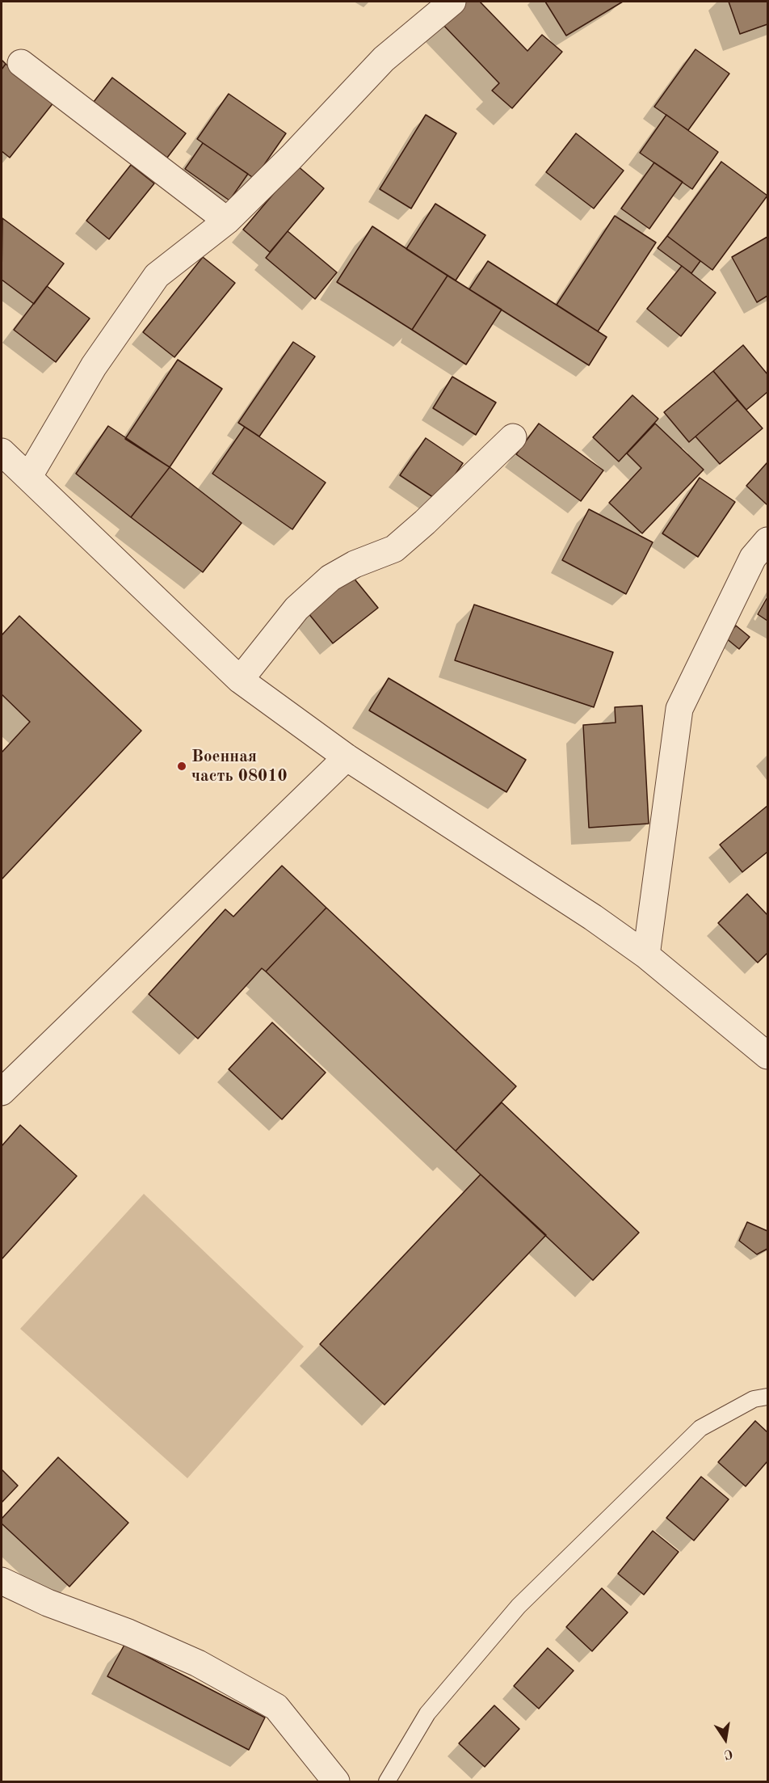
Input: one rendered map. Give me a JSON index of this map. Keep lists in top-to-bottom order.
{
  "places": ["Военная часть 08010"],
  "north": "bottom"
}
